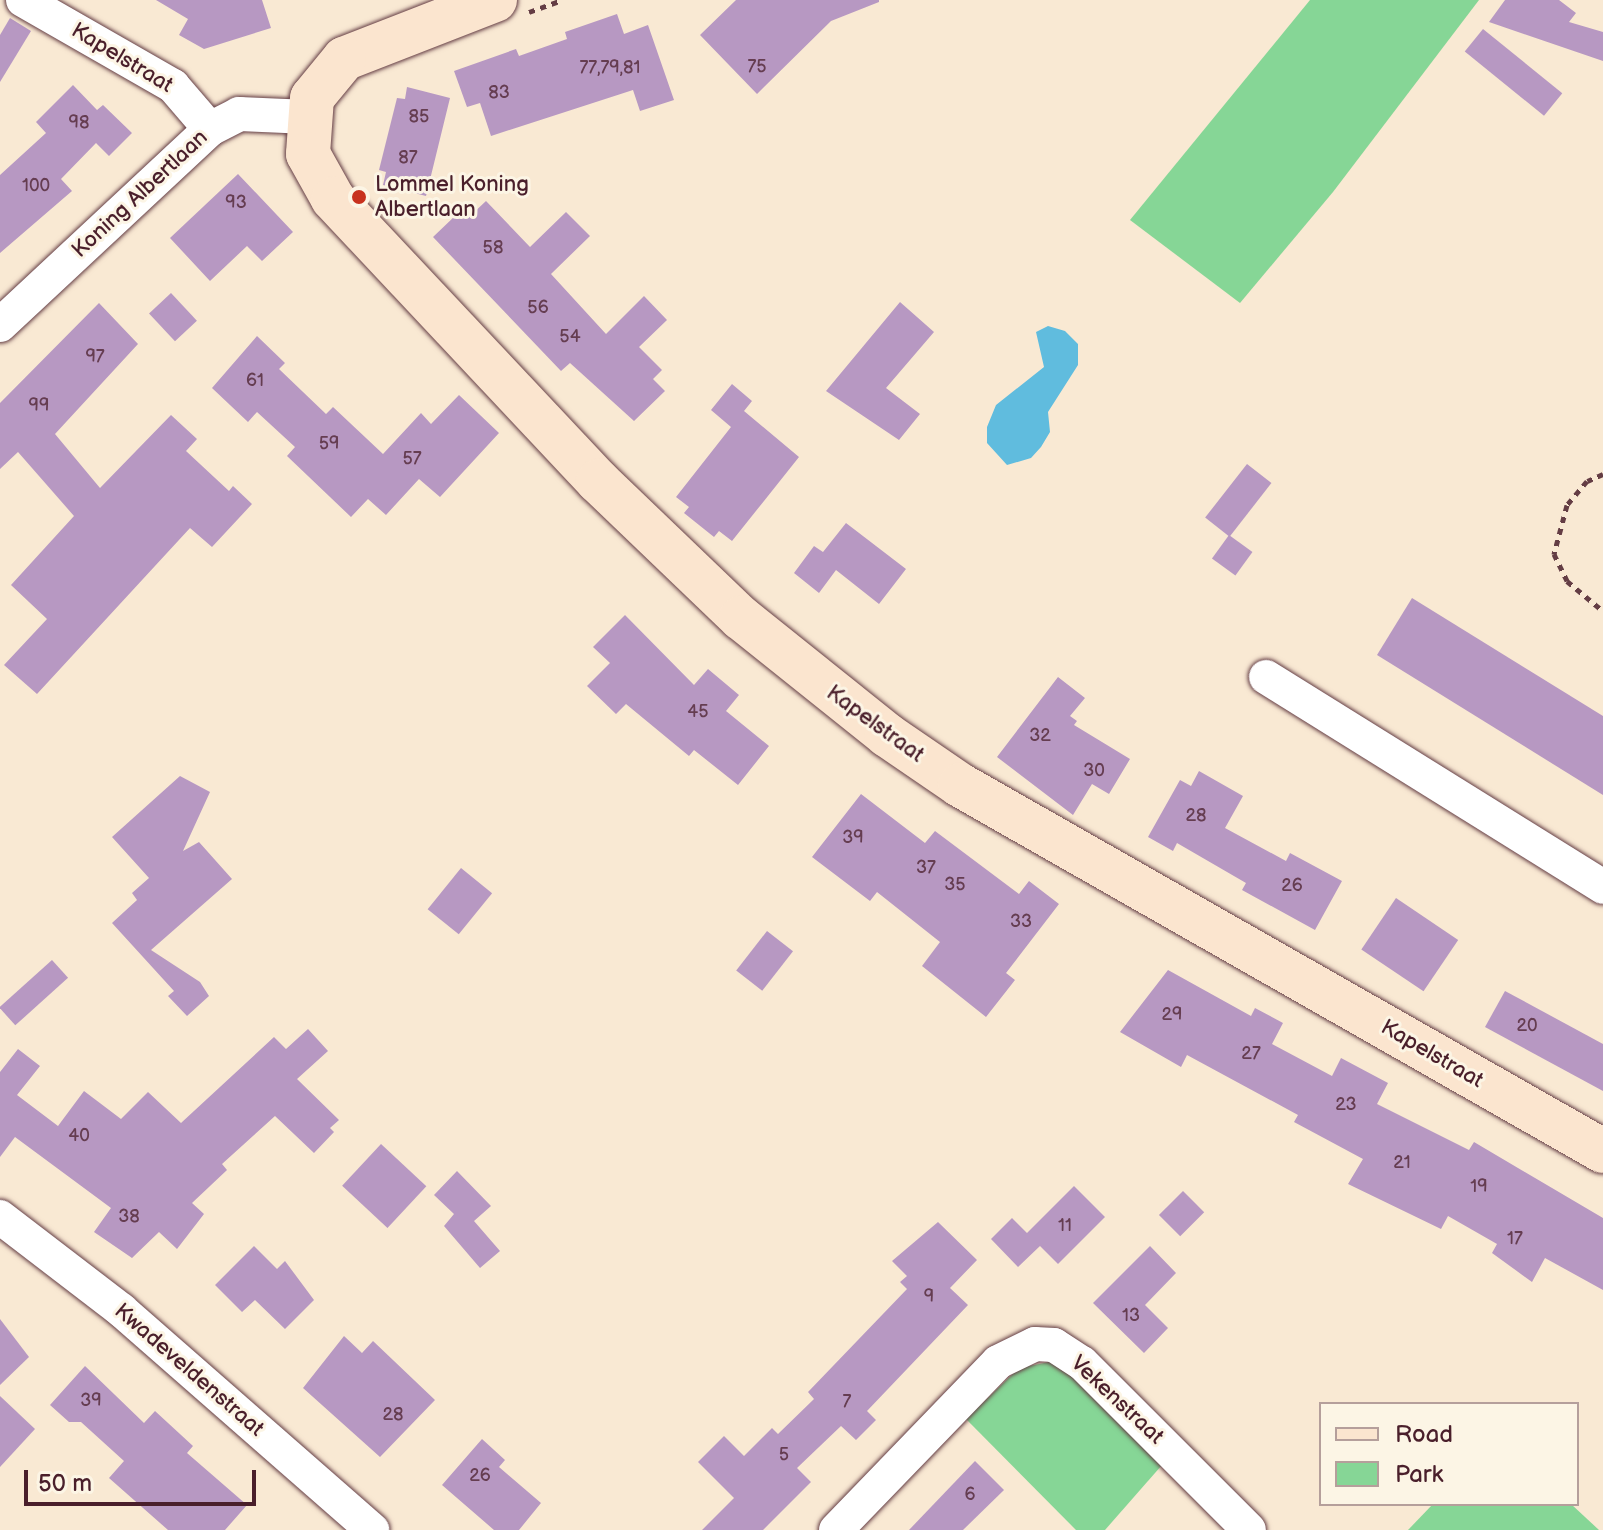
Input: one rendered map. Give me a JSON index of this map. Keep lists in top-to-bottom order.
{
  "streets": {
    "main road": ["Kapelstraat"],
    "street": ["Koning Albertlaan", "Kwadeveldenstraat", "Vekenstraat"]
  },
  "crossings": [
    ["Kapelstraat", "Koning Albertlaan"]
  ],
  "places": ["Lommel Koning Albertlaan"],
  "house_numbers": [
    "75",
    "77,79,81",
    "83",
    "85",
    "98",
    "87",
    "100",
    "93",
    "58",
    "56",
    "54",
    "97",
    "61",
    "99",
    "59",
    "57",
    "45",
    "32",
    "30",
    "28",
    "39",
    "37",
    "35",
    "26",
    "33",
    "29",
    "20",
    "27",
    "23",
    "40",
    "21",
    "19",
    "38",
    "11",
    "17",
    "9",
    "13",
    "39",
    "7",
    "28",
    "5",
    "26",
    "6"
  ],
  "legend": ["Road", "Park"],
  "scale_bar": "50 m"
}
